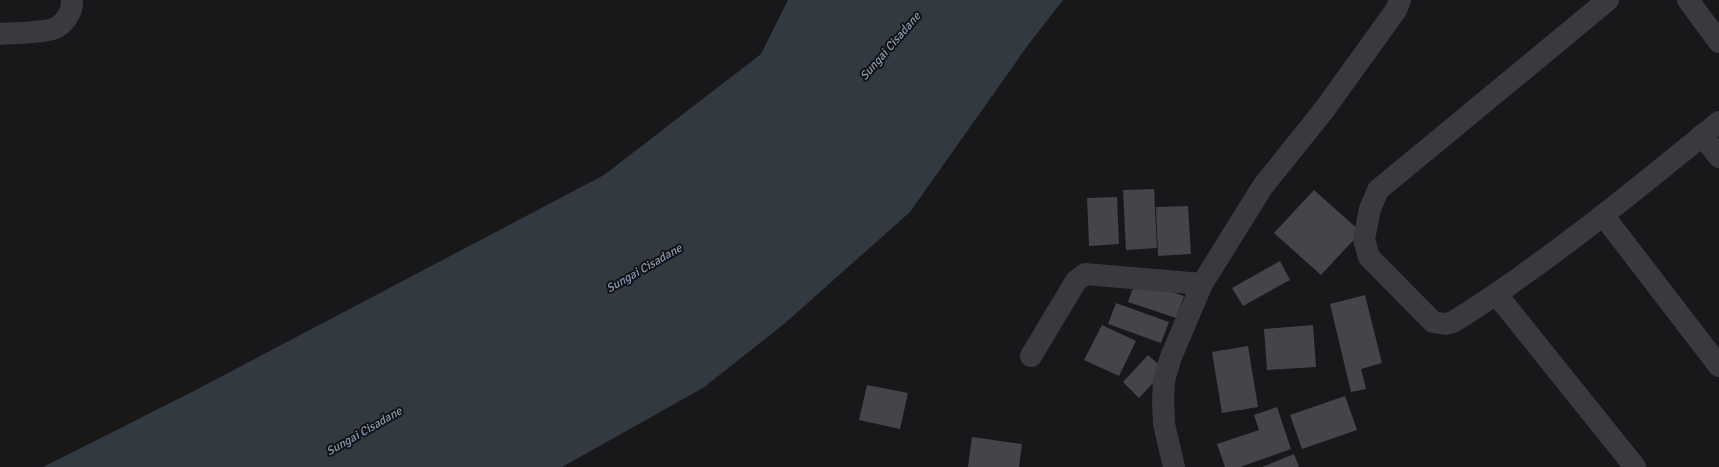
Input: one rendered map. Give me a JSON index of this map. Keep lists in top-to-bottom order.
{
  "water": ["Sungai Cisadane"]
}
